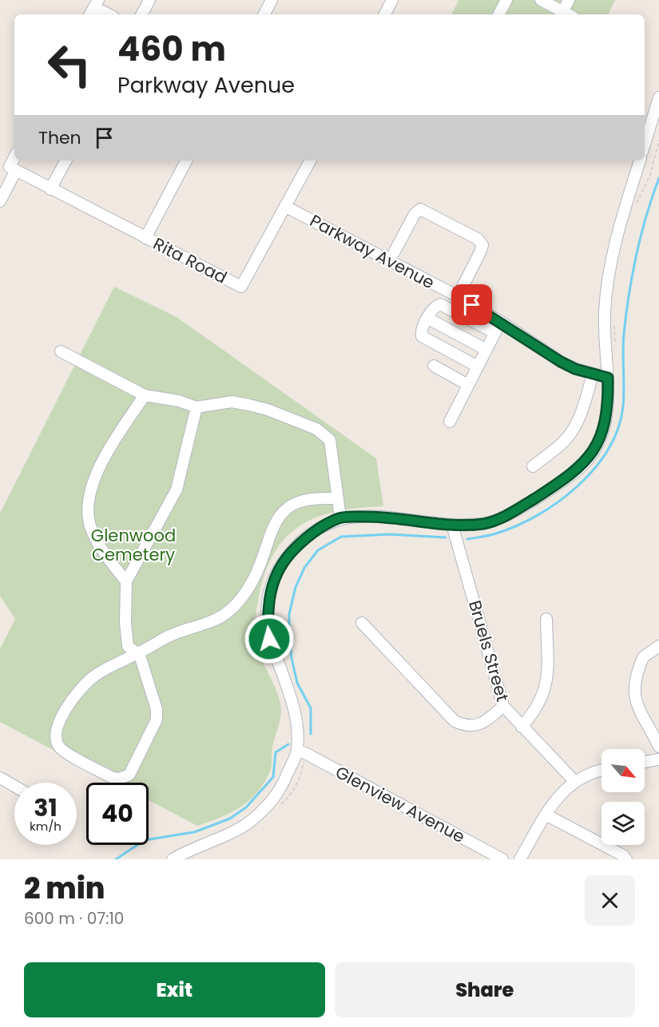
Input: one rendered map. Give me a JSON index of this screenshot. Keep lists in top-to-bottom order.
{
  "streets": {
    "street": [
      "Parkway Avenue",
      "Rita Road",
      "Bruels Street",
      "Glenview Avenue"
    ]
  },
  "crossings": [
    ["Parkway Avenue", "Rita Road"]
  ],
  "parks": ["Glenwood Cemetery"],
  "north": "bottom right",
  "page": {
    "turn": ["460 m", "Parkway Avenue"],
    "then": "Then",
    "speed": "31 km/h",
    "limit": "40",
    "heading": ["2 min", "600 m · 07:10"],
    "buttons": ["Exit", "Share"]
  }
}
